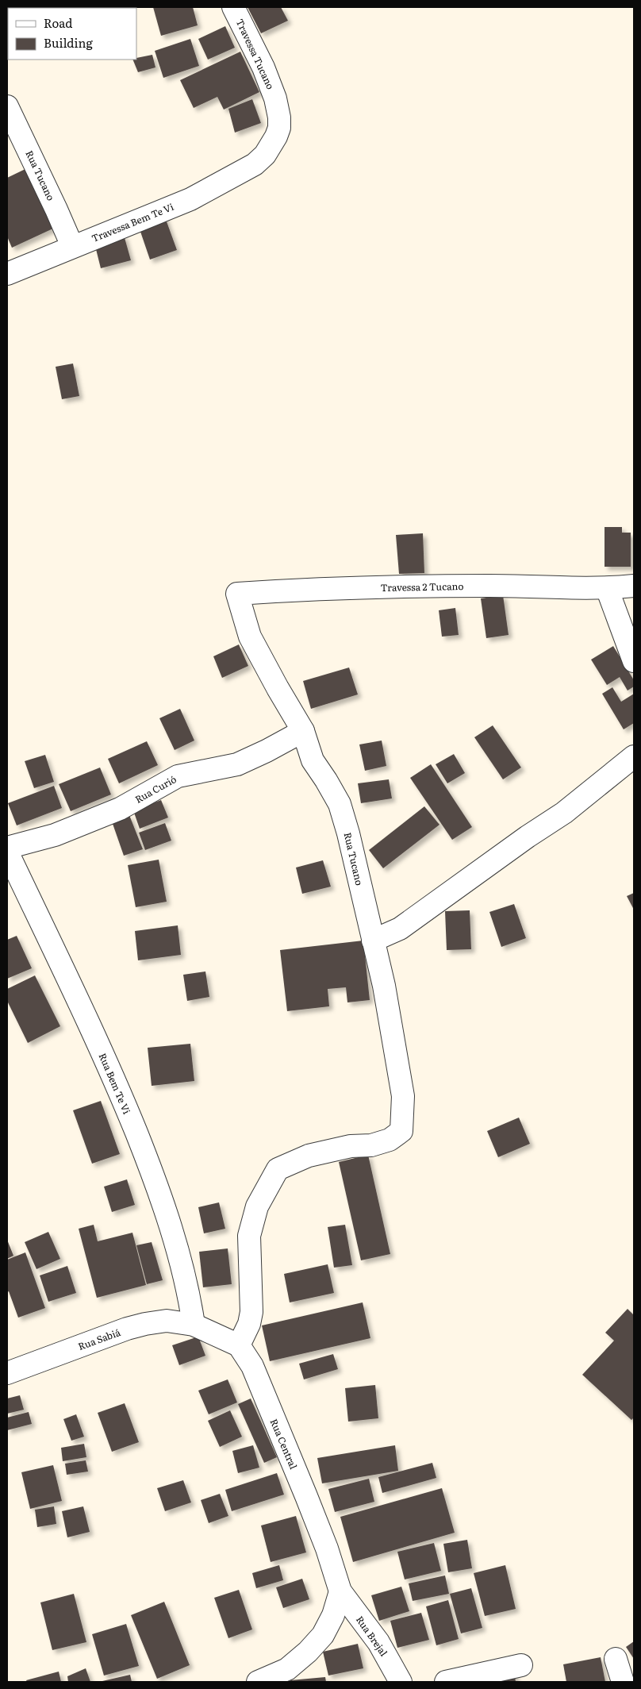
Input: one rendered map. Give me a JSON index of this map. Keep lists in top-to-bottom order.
{
  "streets": {
    "street": [
      "Travessa Tucano",
      "Rua Tucano",
      "Travessa Bem Te Vi",
      "Travessa 2 Tucano",
      "Rua Curió",
      "Rua Bem Te Vi",
      "Rua Sabiá",
      "Rua Central",
      "Rua Brejal"
    ]
  },
  "crossings": [
    ["Travessa Tucano", "Travessa Bem Te Vi"],
    ["Rua Tucano", "Travessa Bem Te Vi"],
    ["Rua Tucano", "Travessa 2 Tucano"],
    ["Rua Tucano", "Rua Curió"],
    ["Rua Tucano", "Rua Central"],
    ["Rua Bem Te Vi", "Rua Sabiá"],
    ["Rua Bem Te Vi", "Rua Central"],
    ["Rua Sabiá", "Rua Central"],
    ["Rua Central", "Rua Brejal"]
  ],
  "legend": ["Road", "Building"]
}
